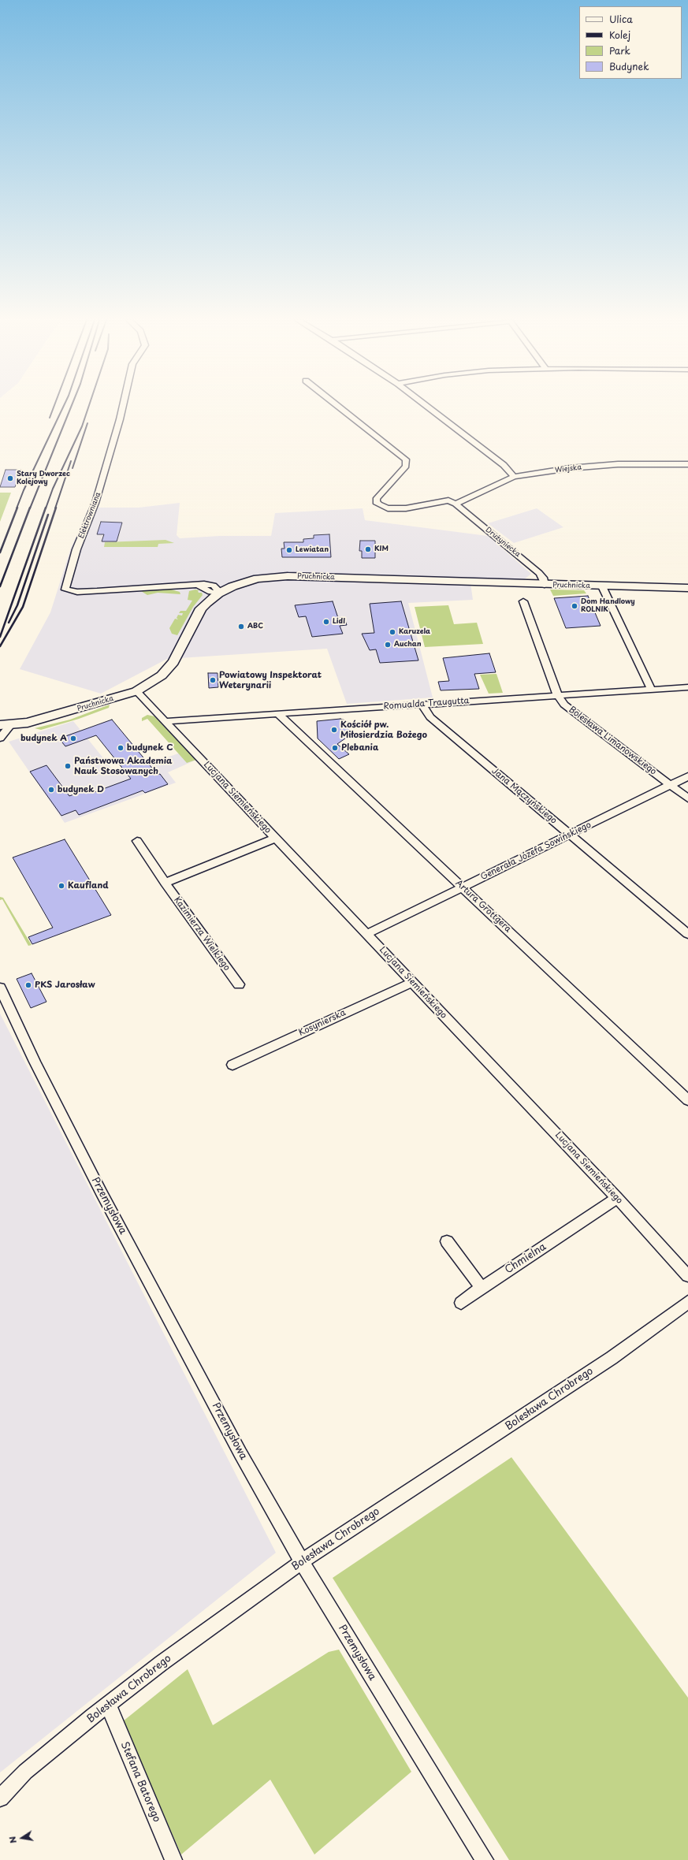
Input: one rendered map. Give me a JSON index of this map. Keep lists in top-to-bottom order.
{
  "streets": {
    "main road": ["Pruchnicka"],
    "street": [
      "Wiejska",
      "Elektrowniana",
      "Drużyniecka",
      "Romualda Traugutta",
      "Bolesława Limanowskiego",
      "Jana Mączyńskiego",
      "Lucjana Siemieńskiego",
      "Generała Józefa Sowińskiego",
      "Artura Grottgera",
      "Kazimierza Wielkiego",
      "Kosynierska",
      "Przemysłowa",
      "Chmielna",
      "Bolesława Chrobrego",
      "Stefana Batorego"
    ]
  },
  "crossings": [
    ["Wiejska", "Drużyniecka"],
    ["Elektrowniana", "Pruchnicka"],
    ["Drużyniecka", "Pruchnicka"],
    ["Pruchnicka", "Lucjana Siemieńskiego"],
    ["Romualda Traugutta", "Bolesława Limanowskiego"],
    ["Romualda Traugutta", "Jana Mączyńskiego"],
    ["Romualda Traugutta", "Lucjana Siemieńskiego"],
    ["Romualda Traugutta", "Artura Grottgera"],
    ["Bolesława Limanowskiego", "Generała Józefa Sowińskiego"],
    ["Jana Mączyńskiego", "Generała Józefa Sowińskiego"],
    ["Lucjana Siemieńskiego", "Generała Józefa Sowińskiego"],
    ["Lucjana Siemieńskiego", "Kosynierska"],
    ["Lucjana Siemieńskiego", "Chmielna"],
    ["Generała Józefa Sowińskiego", "Artura Grottgera"],
    ["Przemysłowa", "Bolesława Chrobrego"],
    ["Bolesława Chrobrego", "Stefana Batorego"]
  ],
  "places": [
    "Stary Dworzec Kolejowy",
    "KIM",
    "Lewiatan",
    "Dom Handlowy ROLNIK",
    "Lidl",
    "ABC",
    "Karuzela",
    "Auchan",
    "Powiatowy Inspektorat Weterynarii",
    "Kościół pw. Miłosierdzia Bożego",
    "budynek A",
    "budynek C",
    "Plebania",
    "Państwowa Akademia Nauk Stosowanych",
    "budynek D",
    "Kaufland",
    "PKS Jarosław"
  ],
  "legend": [
    "Ulica",
    "Kolej",
    "Park",
    "Budynek"
  ],
  "north": "left"
}
